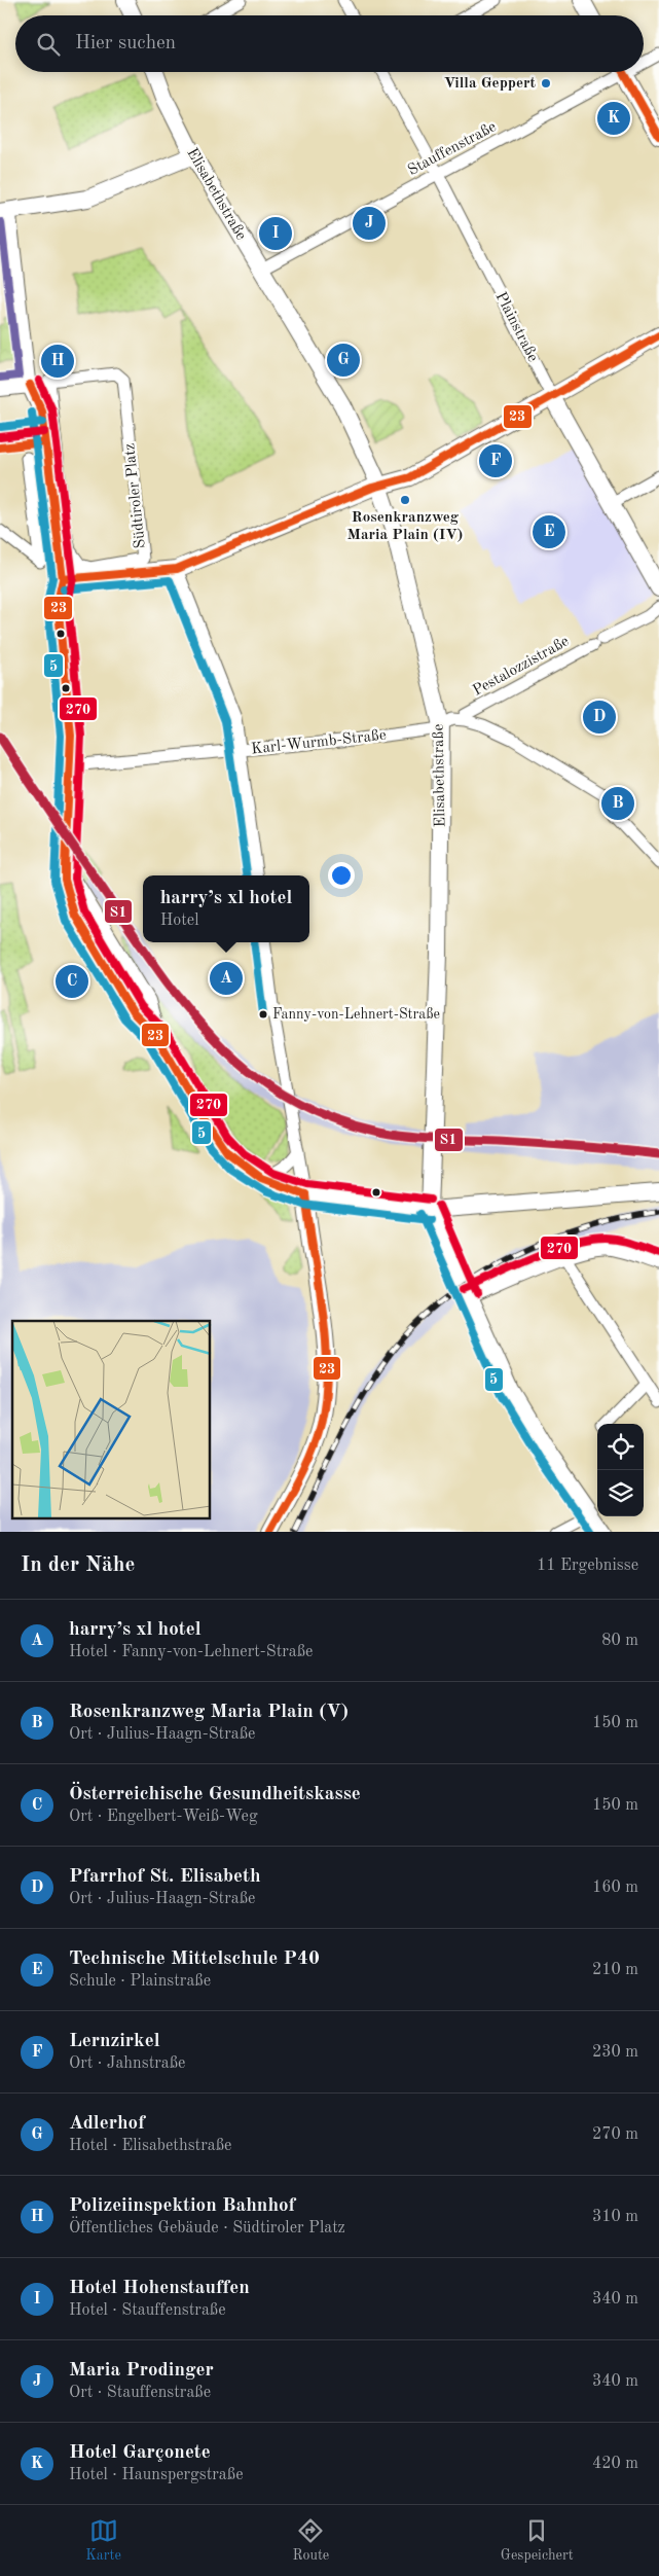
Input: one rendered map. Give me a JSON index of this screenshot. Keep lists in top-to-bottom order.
{
  "streets": {
    "street": [
      "Stauffenstraße",
      "Elisabethstraße",
      "Plainstraße",
      "Südtiroler Platz",
      "Pestalozzistraße",
      "Karl-Wurmb-Straße"
    ]
  },
  "crossings": [
    ["Stauffenstraße", "Elisabethstraße"],
    ["Stauffenstraße", "Plainstraße"],
    ["Elisabethstraße", "Karl-Wurmb-Straße"]
  ],
  "places": ["Villa Geppert", "Rosenkranzweg Maria Plain (IV)", "Fanny-von-Lehnert-Straße"],
  "lines": [
    "transit line 23",
    "transit line 270",
    "transit line 5",
    "transit line S1"
  ],
  "page": {
    "search": "Hier suchen",
    "pins": [
      "K",
      "J",
      "I",
      "G",
      "H",
      "F",
      "E",
      "D",
      "B",
      "A",
      "C"
    ],
    "popup": ["harry’s xl hotel", "Hotel"],
    "heading": ["In der Nähe", "11 Ergebnisse"],
    "list": [
      {
        "mark": "A",
        "name": "harry’s xl hotel",
        "note": "Hotel · Fanny-von-Lehnert-Straße",
        "value": "80 m"
      },
      {
        "mark": "B",
        "name": "Rosenkranzweg Maria Plain (V)",
        "note": "Ort · Julius-Haagn-Straße",
        "value": "150 m"
      },
      {
        "mark": "C",
        "name": "Österreichische Gesundheitskasse",
        "note": "Ort · Engelbert-Weiß-Weg",
        "value": "150 m"
      },
      {
        "mark": "D",
        "name": "Pfarrhof St. Elisabeth",
        "note": "Ort · Julius-Haagn-Straße",
        "value": "160 m"
      },
      {
        "mark": "E",
        "name": "Technische Mittelschule P40",
        "note": "Schule · Plainstraße",
        "value": "210 m"
      },
      {
        "mark": "F",
        "name": "Lernzirkel",
        "note": "Ort · Jahnstraße",
        "value": "230 m"
      },
      {
        "mark": "G",
        "name": "Adlerhof",
        "note": "Hotel · Elisabethstraße",
        "value": "270 m"
      },
      {
        "mark": "H",
        "name": "Polizeiinspektion Bahnhof",
        "note": "Öffentliches Gebäude · Südtiroler Platz",
        "value": "310 m"
      },
      {
        "mark": "I",
        "name": "Hotel Hohenstauffen",
        "note": "Hotel · Stauffenstraße",
        "value": "340 m"
      },
      {
        "mark": "J",
        "name": "Maria Prodinger",
        "note": "Ort · Stauffenstraße",
        "value": "340 m"
      },
      {
        "mark": "K",
        "name": "Hotel Garçonete",
        "note": "Hotel · Haunspergstraße",
        "value": "420 m"
      }
    ],
    "nav": ["Karte", "Route", "Gespeichert"]
  }
}
